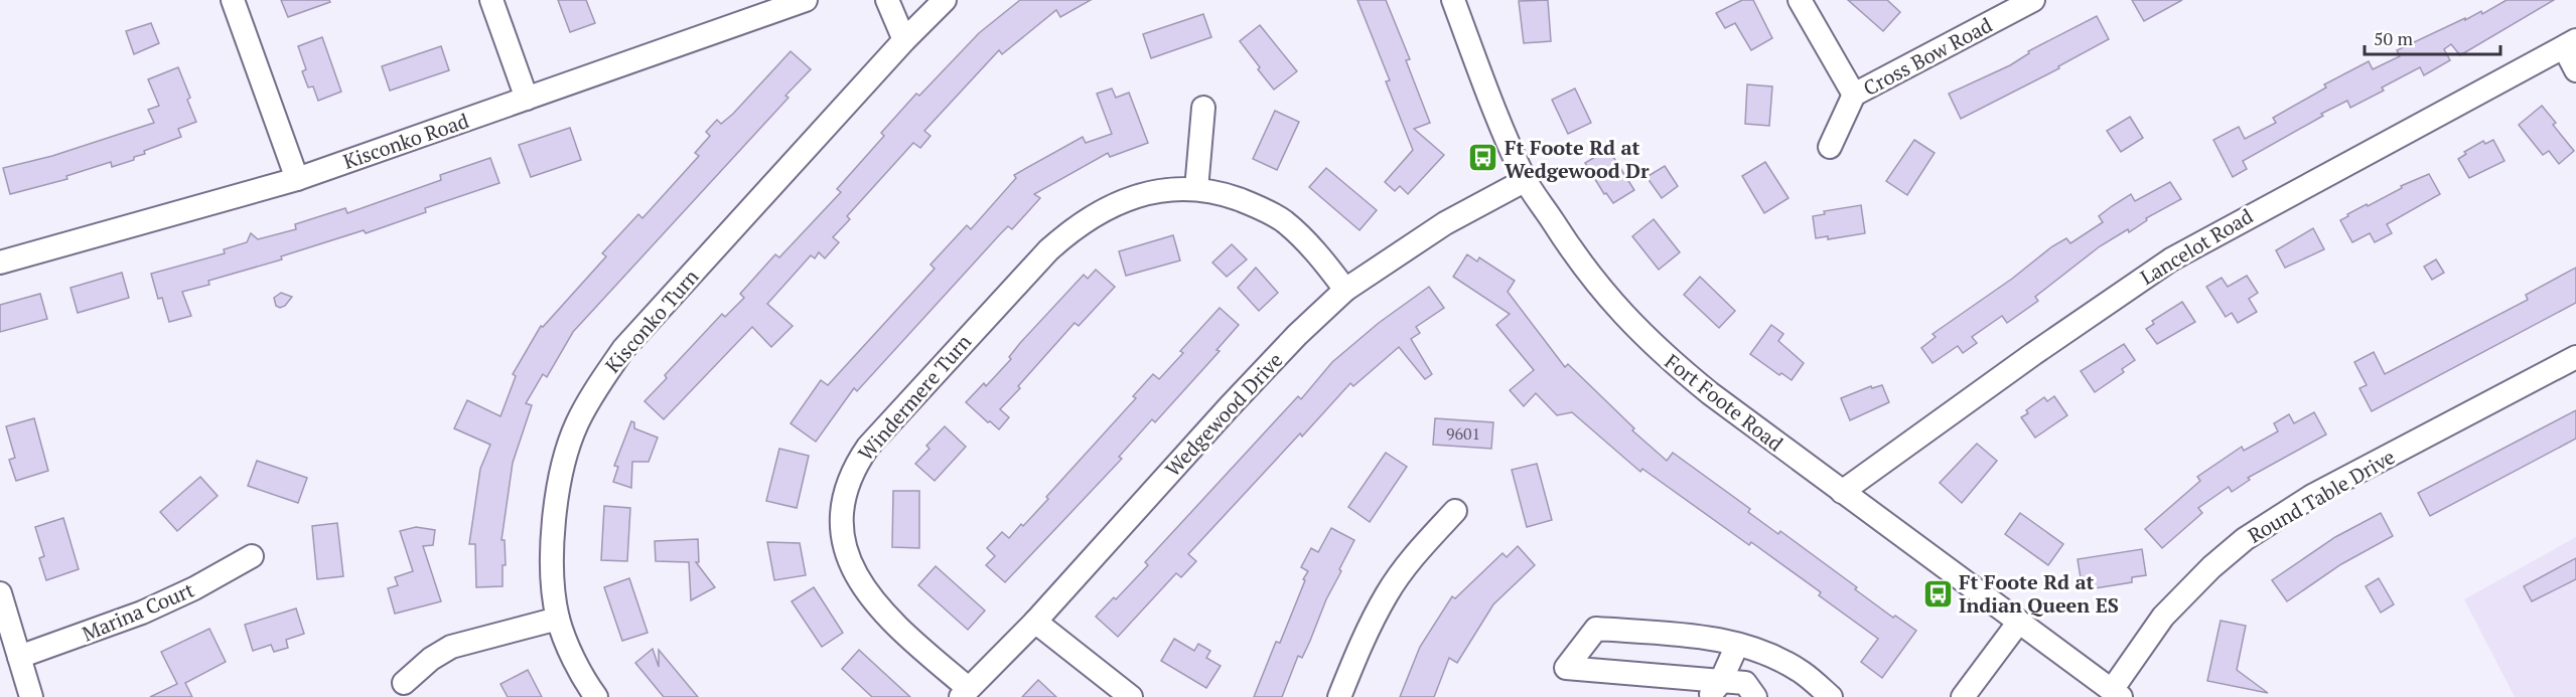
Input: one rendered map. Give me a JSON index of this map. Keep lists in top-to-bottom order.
{
  "streets": {
    "street": [
      "Cross Bow Road",
      "Kisconko Road",
      "Lancelot Road",
      "Kisconko Turn",
      "Windermere Turn",
      "Fort Foote Road",
      "Wedgewood Drive",
      "Round Table Drive",
      "Marina Court"
    ]
  },
  "crossings": [
    ["Lancelot Road", "Fort Foote Road"],
    ["Windermere Turn", "Wedgewood Drive"],
    ["Fort Foote Road", "Wedgewood Drive"],
    ["Fort Foote Road", "Round Table Drive"]
  ],
  "places": {
    "bus stop": ["Ft Foote Rd at Wedgewood Dr", "Ft Foote Rd at Indian Queen ES"]
  },
  "house_numbers": ["9601"],
  "scale_bar": "50 m"
}
